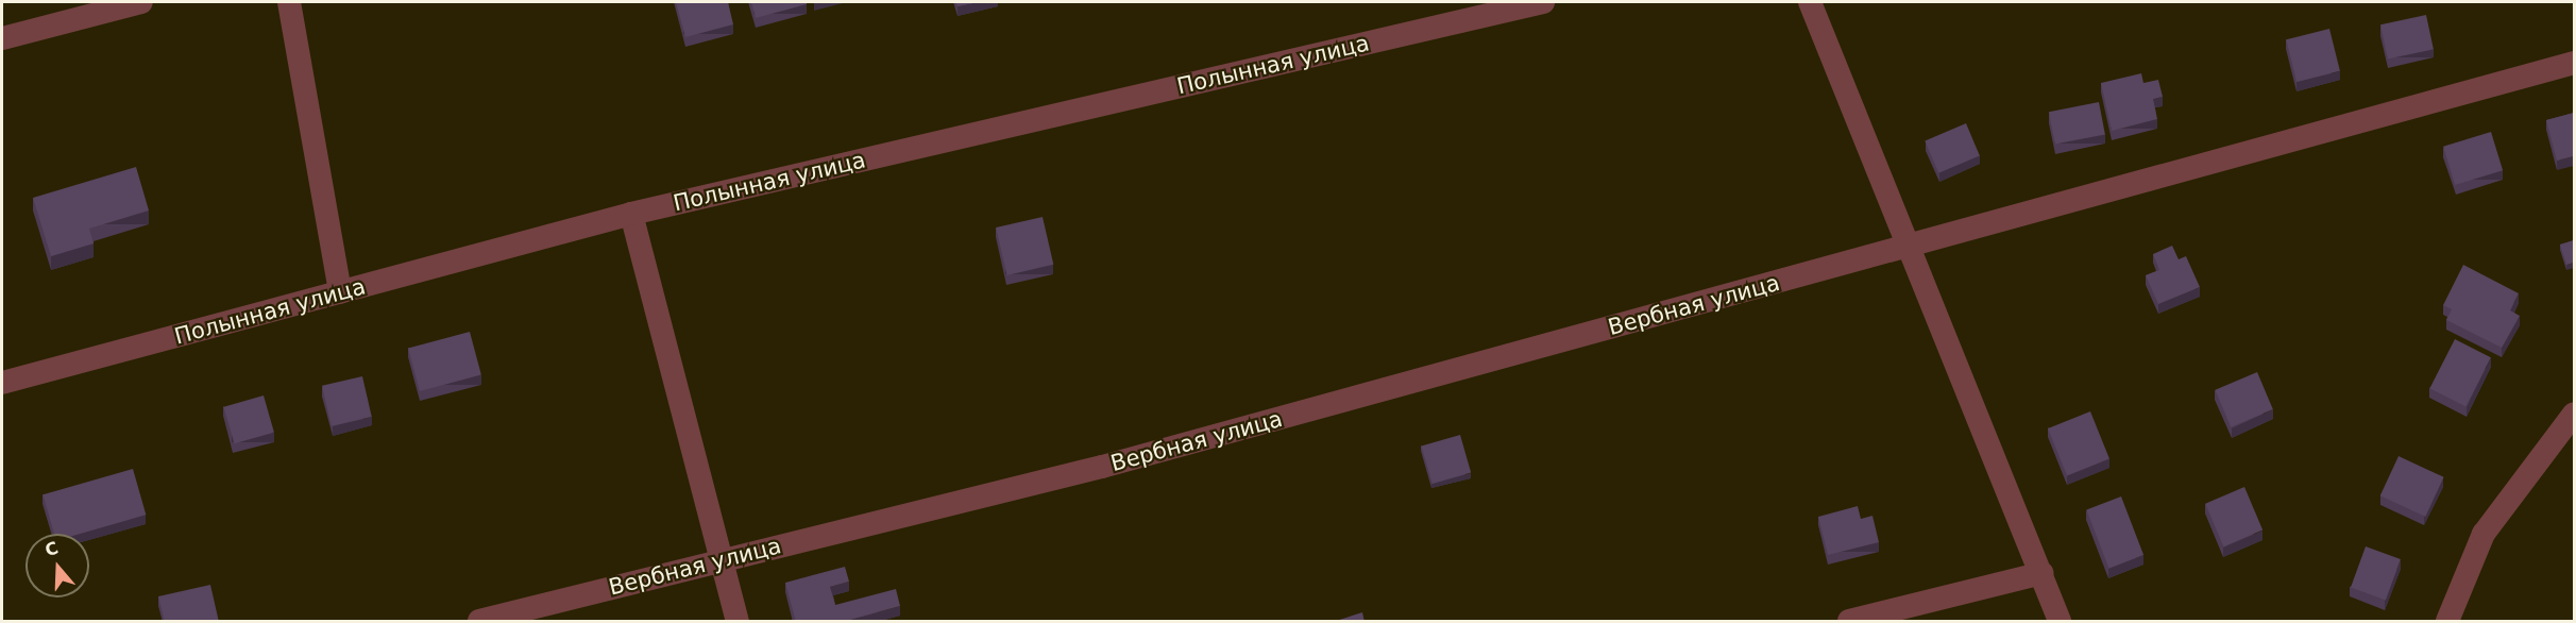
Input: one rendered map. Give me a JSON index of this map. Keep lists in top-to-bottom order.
{
  "streets": {
    "street": ["Полынная улица", "Вербная улица"]
  },
  "north": "top"
}
